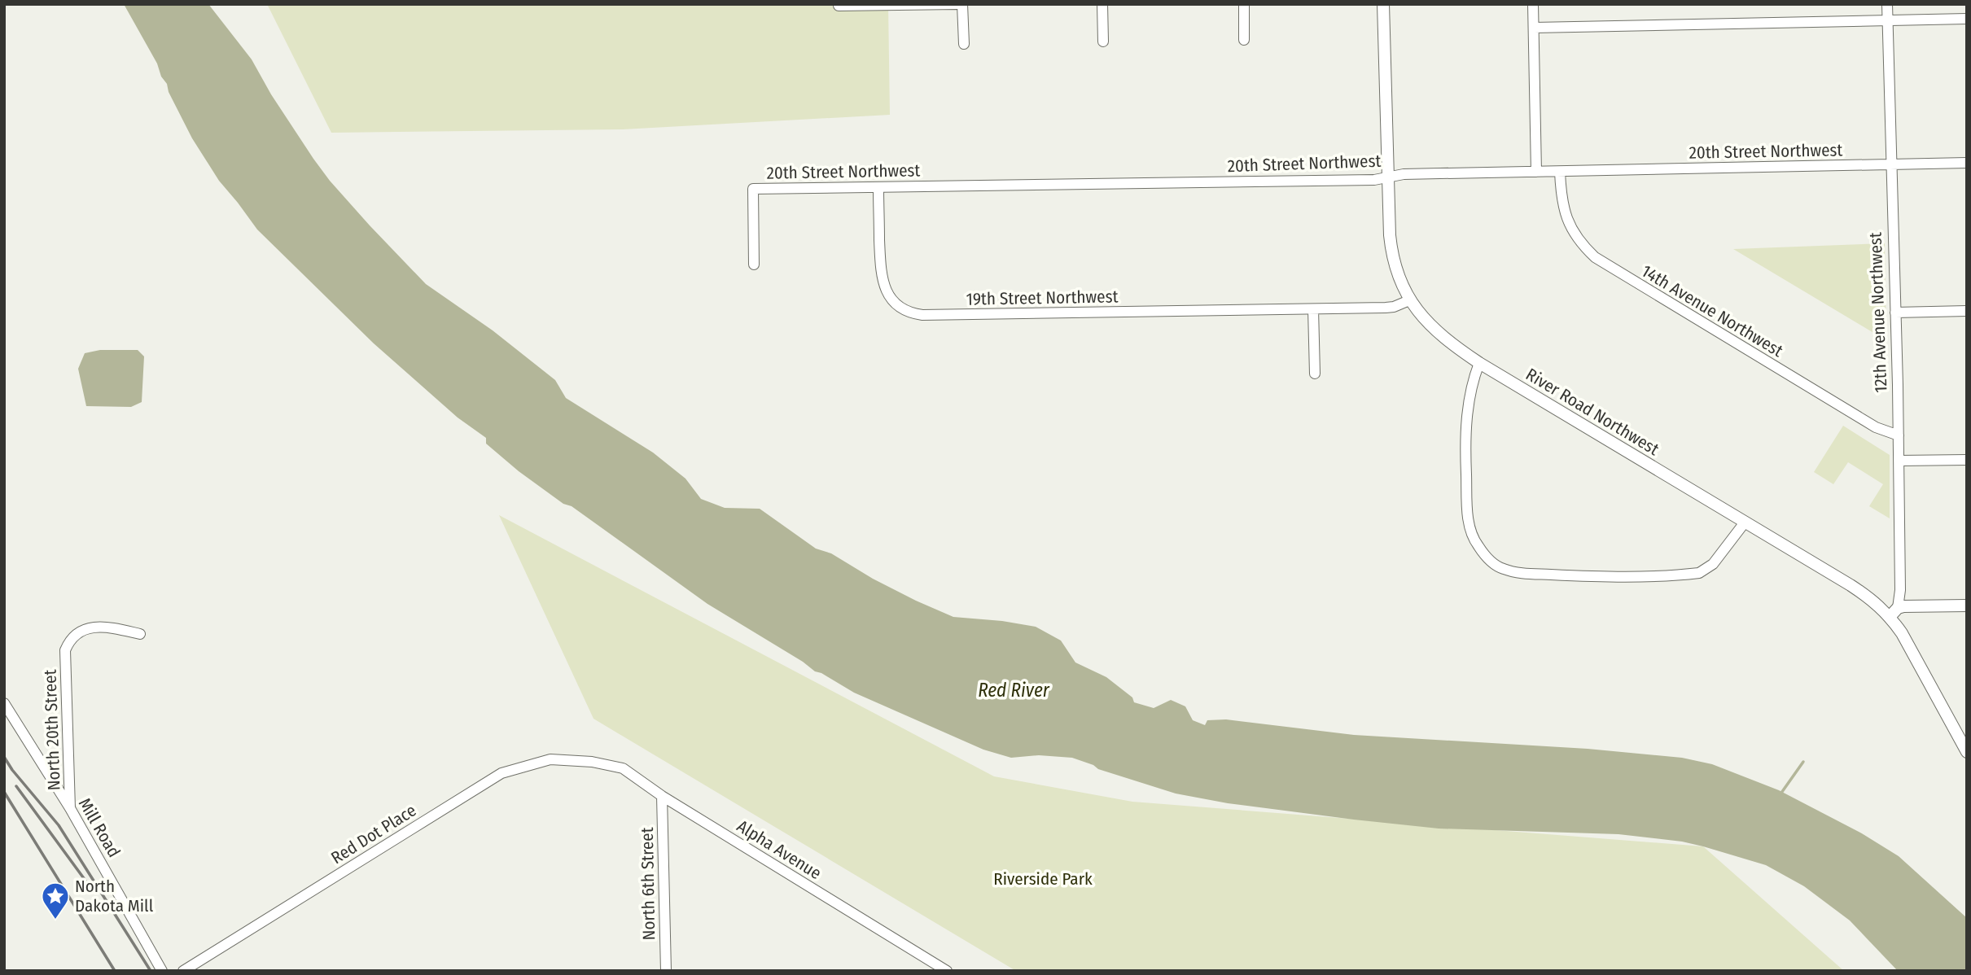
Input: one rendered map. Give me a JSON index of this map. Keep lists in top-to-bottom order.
{
  "streets": {
    "street": [
      "20th Street Northwest",
      "19th Street Northwest",
      "14th Avenue Northwest",
      "12th Avenue Northwest",
      "River Road Northwest",
      "North 20th Street",
      "Mill Road",
      "Red Dot Place",
      "Alpha Avenue",
      "North 6th Street"
    ]
  },
  "crossings": [
    ["20th Street Northwest", "19th Street Northwest"],
    ["20th Street Northwest", "14th Avenue Northwest"],
    ["20th Street Northwest", "12th Avenue Northwest"],
    ["20th Street Northwest", "River Road Northwest"],
    ["19th Street Northwest", "River Road Northwest"],
    ["14th Avenue Northwest", "12th Avenue Northwest"],
    ["12th Avenue Northwest", "River Road Northwest"],
    ["North 20th Street", "Mill Road"],
    ["Red Dot Place", "Alpha Avenue"],
    ["Alpha Avenue", "North 6th Street"]
  ],
  "water": ["Red River"],
  "parks": ["Riverside Park"],
  "places": {
    "place": ["North Dakota Mill"]
  }
}
